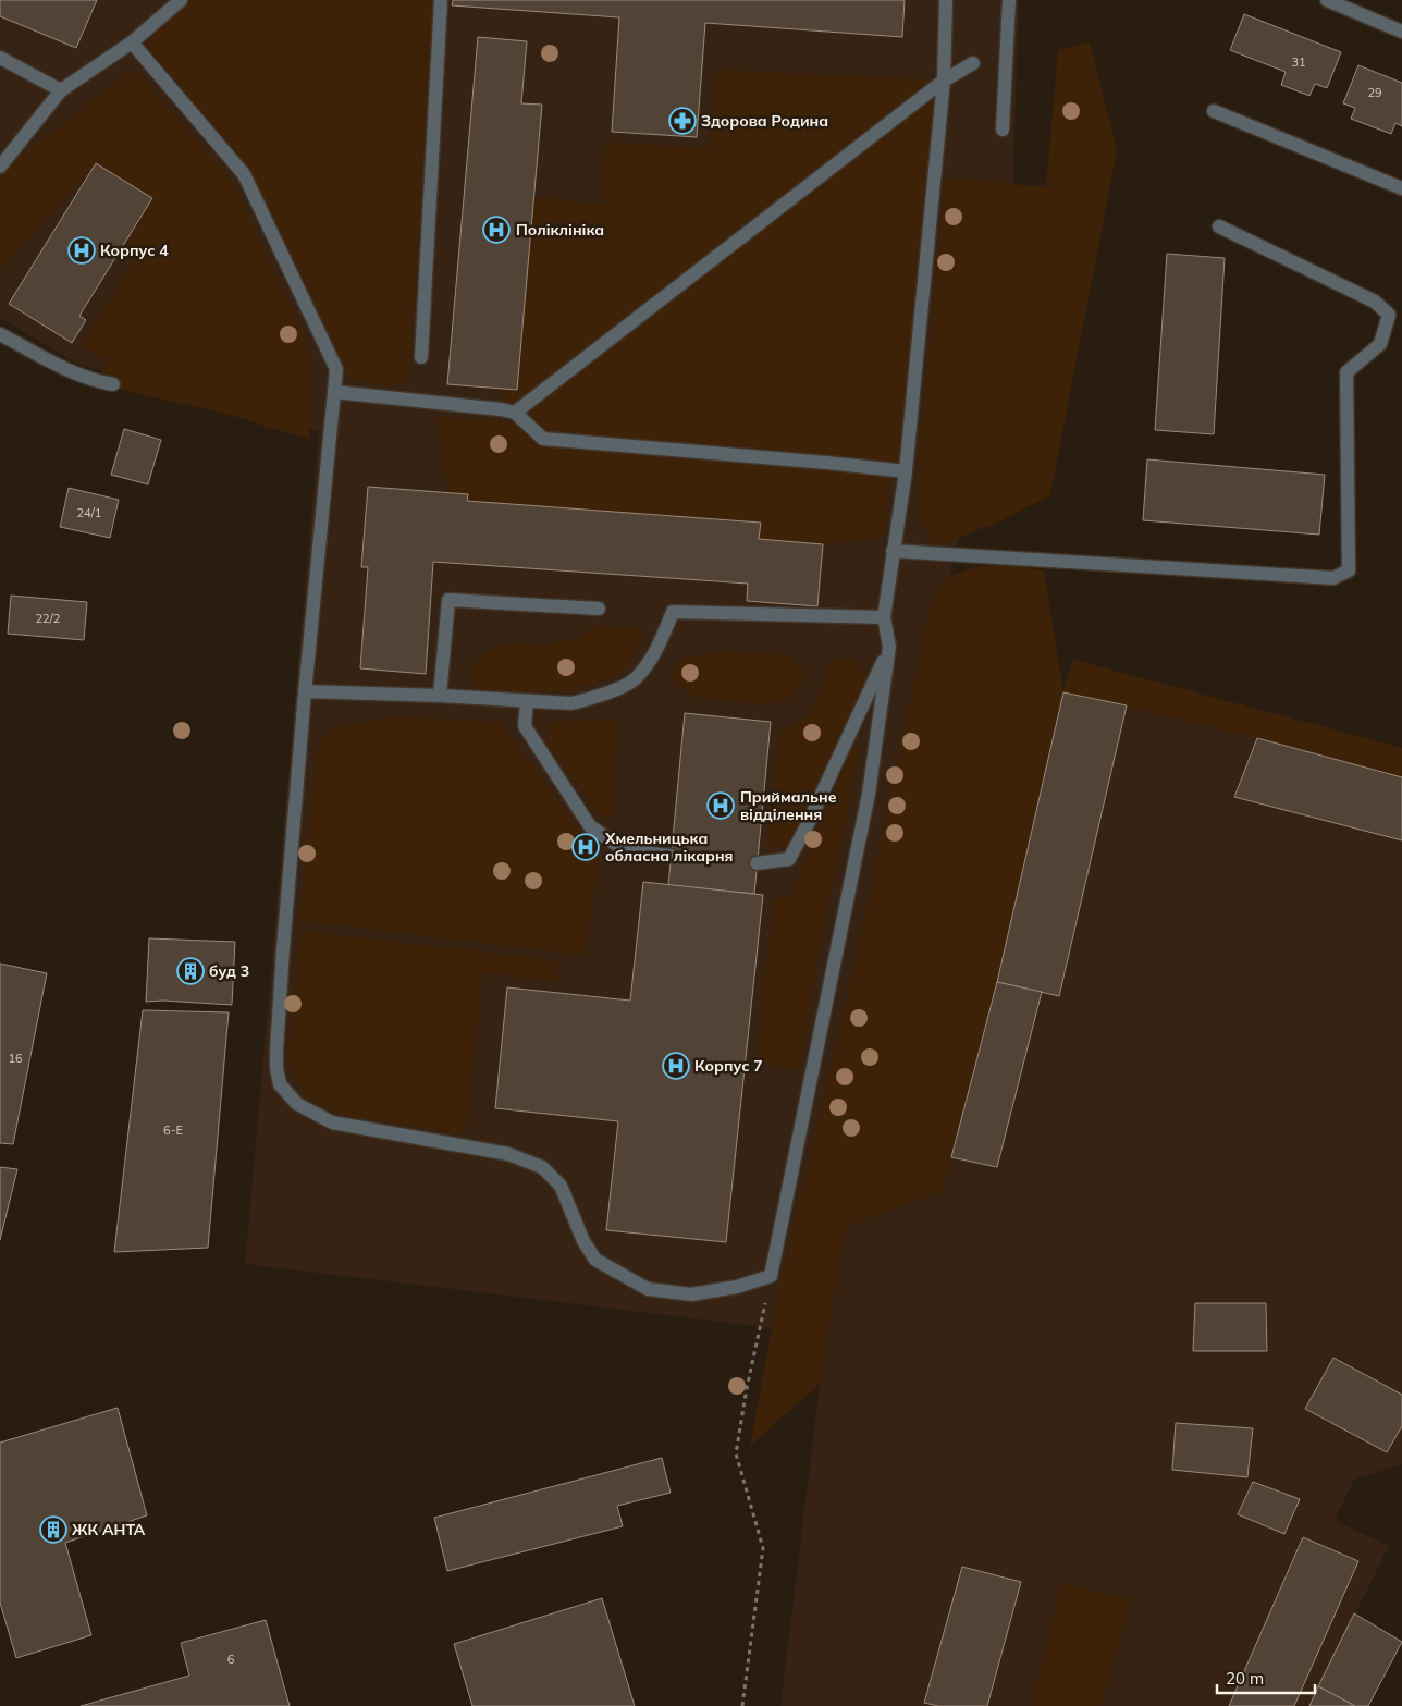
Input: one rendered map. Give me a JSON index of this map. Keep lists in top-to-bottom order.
{
  "places": {
    "pharmacy": ["Здорова Родина"],
    "hospital": [
      "Поліклініка",
      "Корпус 4",
      "Приймальне відділення",
      "Хмельницька обласна лікарня",
      "Корпус 7"
    ],
    "building": ["буд 3", "ЖК АНТА"]
  },
  "house_numbers": [
    "31",
    "29",
    "24/1",
    "22/2",
    "16",
    "6-Е",
    "6"
  ],
  "scale_bar": "20 m"
}
